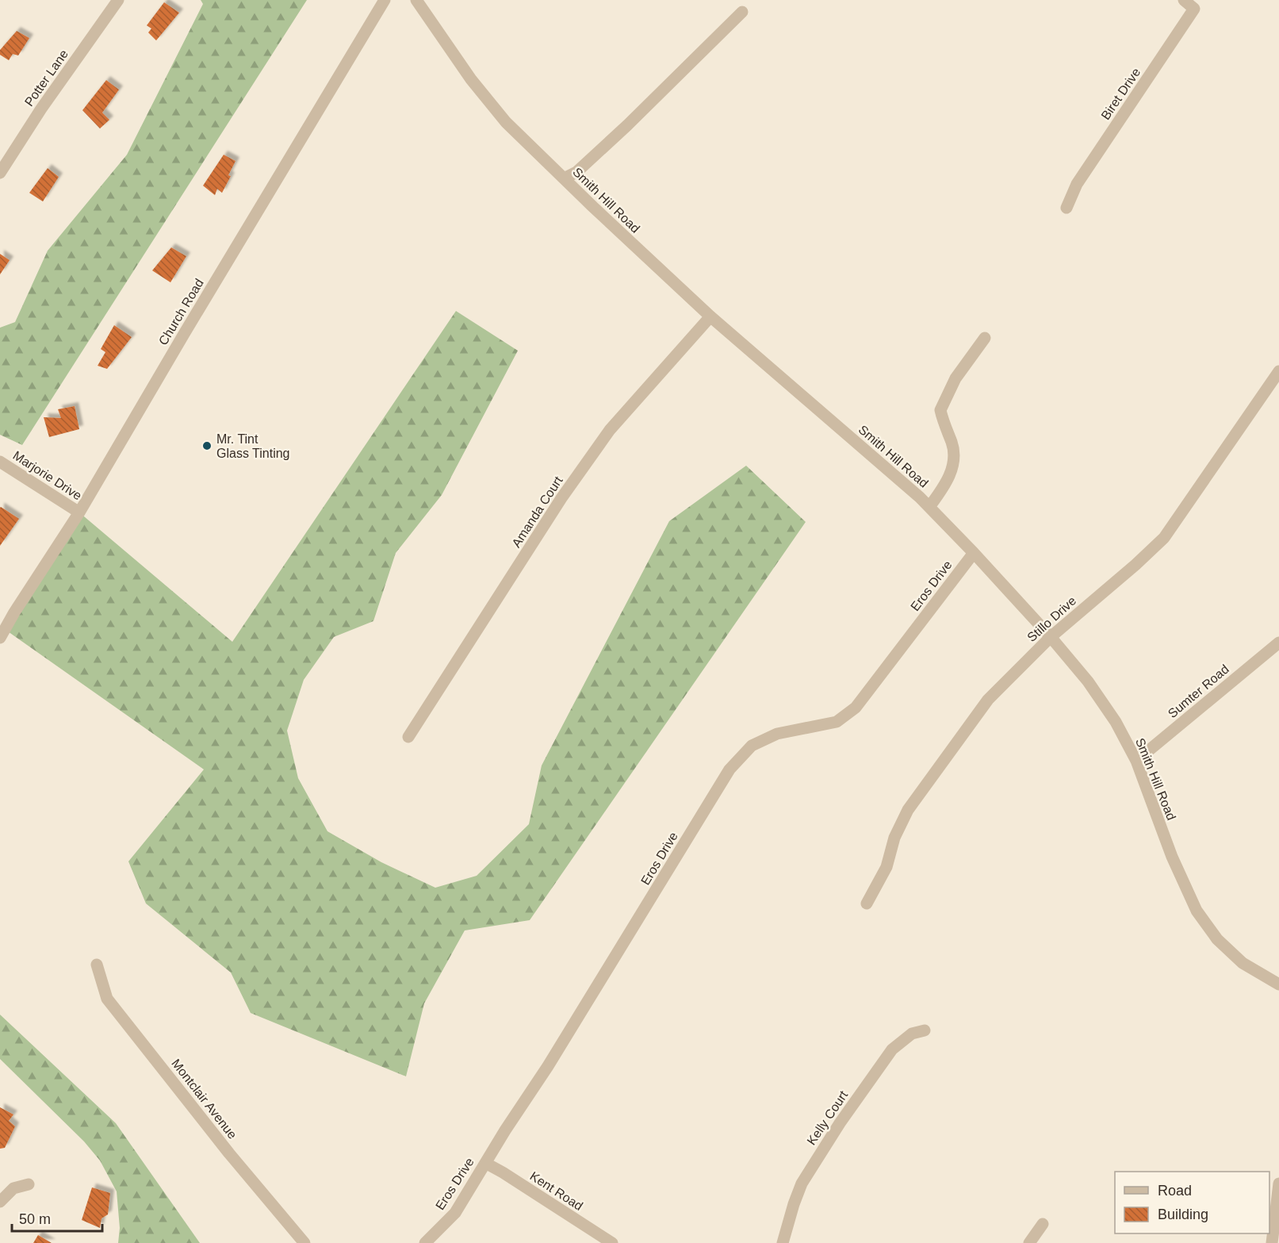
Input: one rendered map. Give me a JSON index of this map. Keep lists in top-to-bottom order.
{
  "streets": {
    "street": [
      "Potter Lane",
      "Biret Drive",
      "Smith Hill Road",
      "Church Road",
      "Marjorie Drive",
      "Amanda Court",
      "Eros Drive",
      "Stillo Drive",
      "Sumter Road",
      "Montclair Avenue",
      "Kelly Court",
      "Kent Road"
    ]
  },
  "crossings": [
    ["Smith Hill Road", "Amanda Court"],
    ["Smith Hill Road", "Eros Drive"],
    ["Smith Hill Road", "Stillo Drive"],
    ["Smith Hill Road", "Sumter Road"],
    ["Church Road", "Marjorie Drive"],
    ["Eros Drive", "Kent Road"]
  ],
  "places": ["Mr. Tint Glass Tinting"],
  "legend": ["Road", "Building"],
  "scale_bar": "50 m"
}
